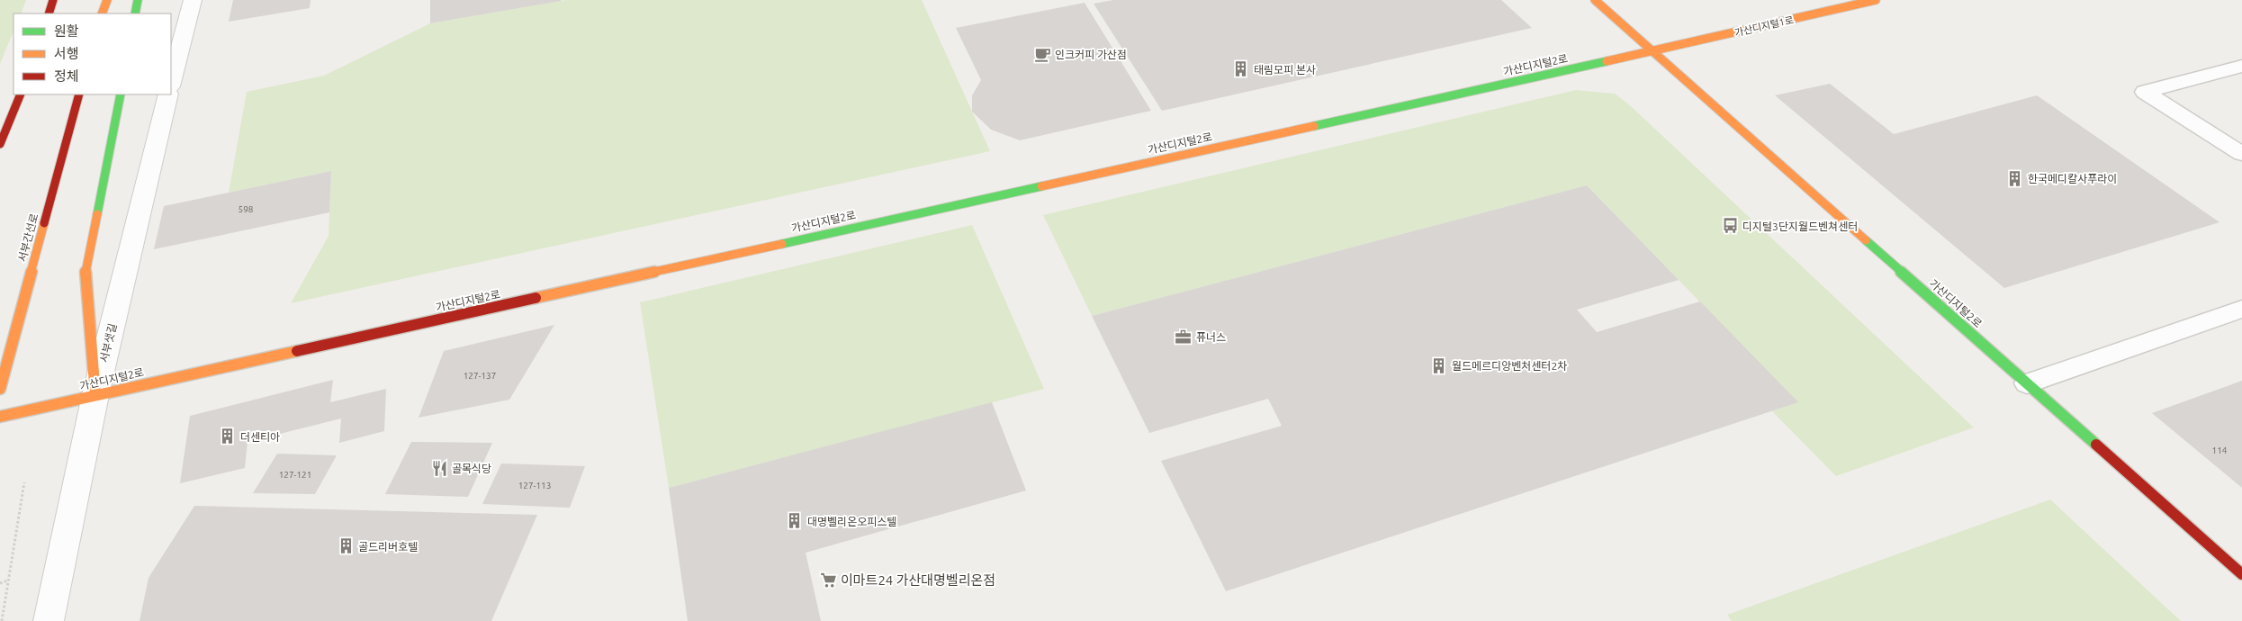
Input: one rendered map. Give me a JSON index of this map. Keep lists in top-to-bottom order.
{
  "streets": {
    "street": [
      "가산디지털1로",
      "가산디지털2로",
      "서부간선로",
      "서부샛길"
    ]
  },
  "crossings": [
    ["가산디지털1로", "가산디지털2로"],
    ["가산디지털2로", "서부샛길"]
  ],
  "places": {
    "cafe": ["인크커피 가산점"],
    "building": [
      "태림모피 본사",
      "한국메디칼사푸라이",
      "월드메르디앙벤처센터2차",
      "더센티아",
      "대명벨리온오피스텔",
      "골드리버호텔"
    ],
    "bus stop": ["디지털3단지월드벤쳐센터"],
    "office": ["퓨너스"],
    "restaurant": ["골목식당"],
    "supermarket": ["이마트24 가산대명벨리온점"]
  },
  "house_numbers": [
    "598",
    "127-137",
    "114",
    "127-121",
    "127-113"
  ],
  "legend": ["원활", "서행", "정체"]
}
